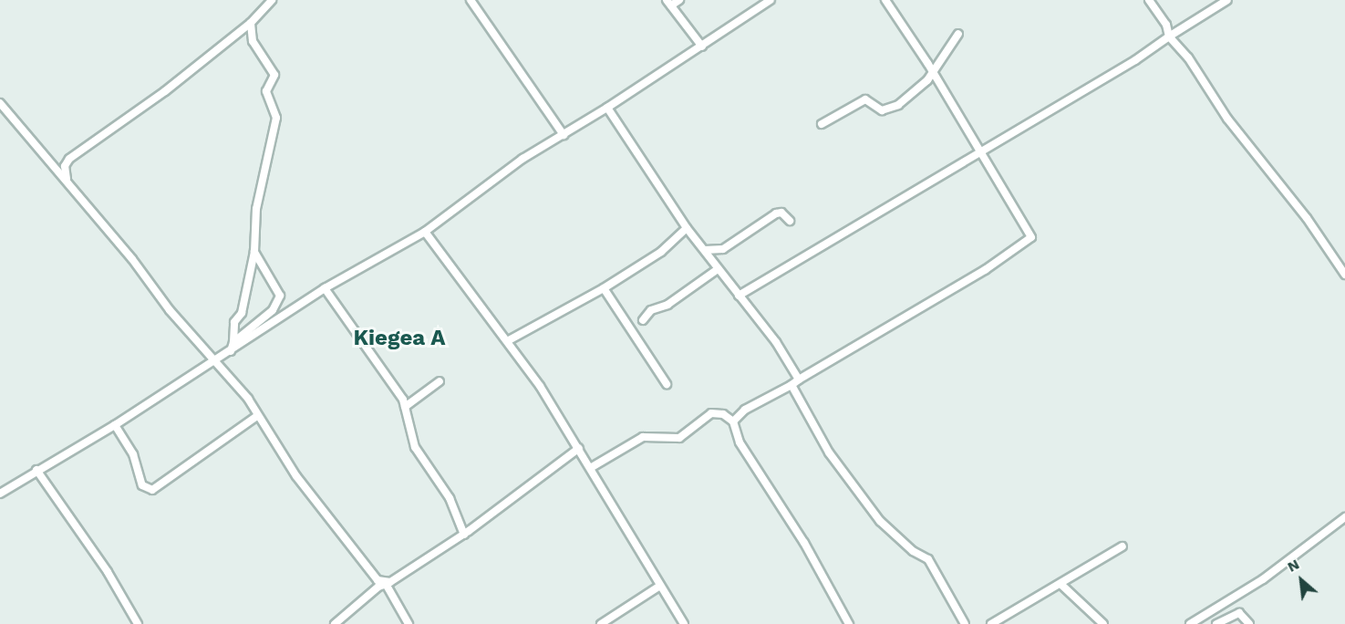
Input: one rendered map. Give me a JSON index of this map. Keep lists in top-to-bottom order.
{
  "districts": ["Kiegea A"],
  "north": "top left"
}
